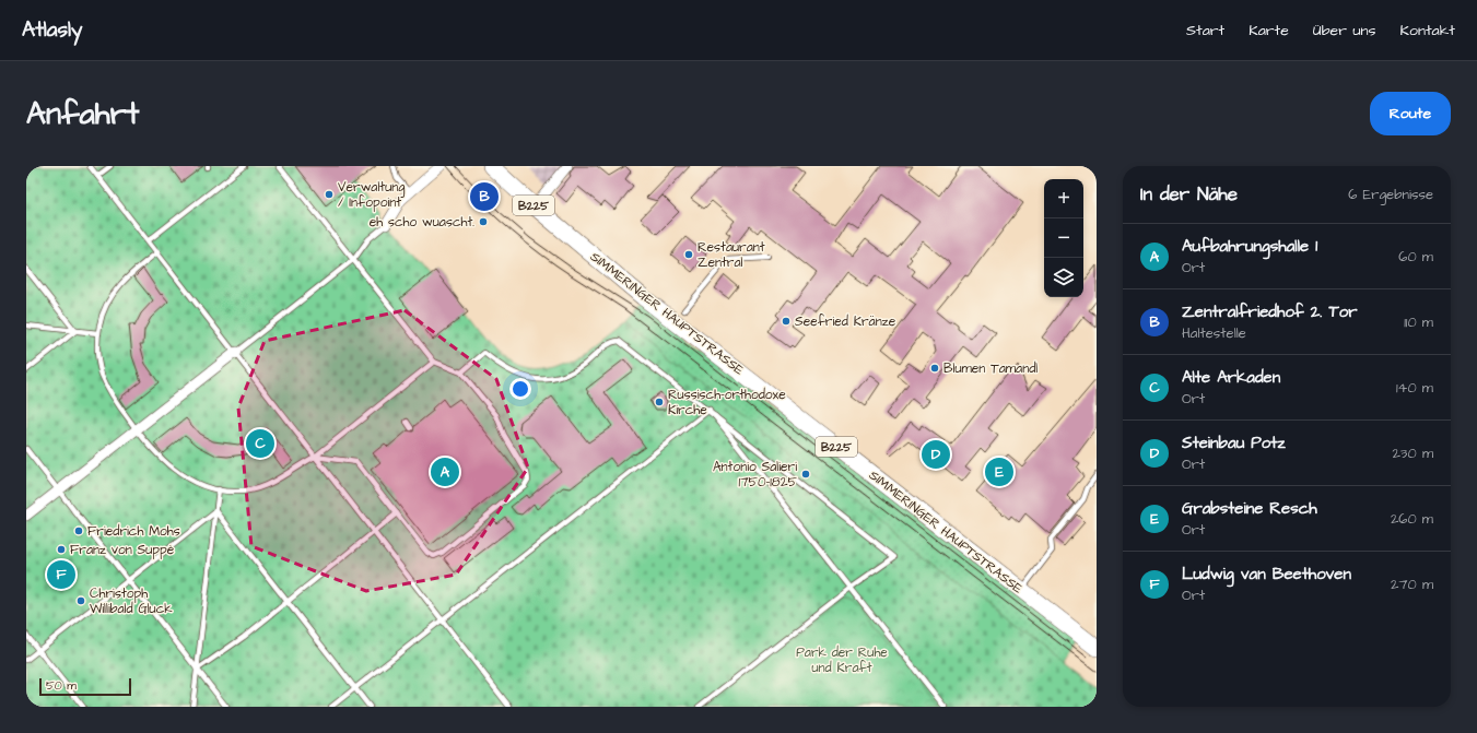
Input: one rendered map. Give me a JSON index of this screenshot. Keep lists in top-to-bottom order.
{
  "streets": {
    "main road": ["B225", "SIMMERINGER HAUPTSTRASSE"]
  },
  "parks": ["Park der Ruhe und Kraft"],
  "places": [
    "Verwaltung / Infopoint",
    "eh scho wuascht.",
    "Restaurant Zentral",
    "Seefried Kränze",
    "Blumen Tamandl",
    "Russisch-orthodoxe Kirche",
    "Antonio Salieri 1750-1825",
    "Friedrich Mohs",
    "Franz von Suppè",
    "Christoph Willibald Gluck"
  ],
  "scale_bar": "50 m",
  "page": {
    "header": "Atlasly",
    "nav": [
      "Start",
      "Karte",
      "Über uns",
      "Kontakt"
    ],
    "buttons": "Route",
    "title": "Anfahrt",
    "heading": ["In der Nähe", "6 Ergebnisse"],
    "map_buttons": ["+", "−"],
    "pins": [
      "B",
      "C",
      "D",
      "A",
      "E",
      "F"
    ],
    "list": [
      {
        "mark": "A",
        "name": "Aufbahrungshalle 1",
        "note": "Ort",
        "value": "60 m"
      },
      {
        "mark": "B",
        "name": "Zentralfriedhof 2. Tor",
        "note": "Haltestelle",
        "value": "110 m"
      },
      {
        "mark": "C",
        "name": "Alte Arkaden",
        "note": "Ort",
        "value": "140 m"
      },
      {
        "mark": "D",
        "name": "Steinbau Potz",
        "note": "Ort",
        "value": "230 m"
      },
      {
        "mark": "E",
        "name": "Grabsteine Resch",
        "note": "Ort",
        "value": "260 m"
      },
      {
        "mark": "F",
        "name": "Ludwig van Beethoven",
        "note": "Ort",
        "value": "270 m"
      }
    ],
    "scale": "50 m"
  }
}
